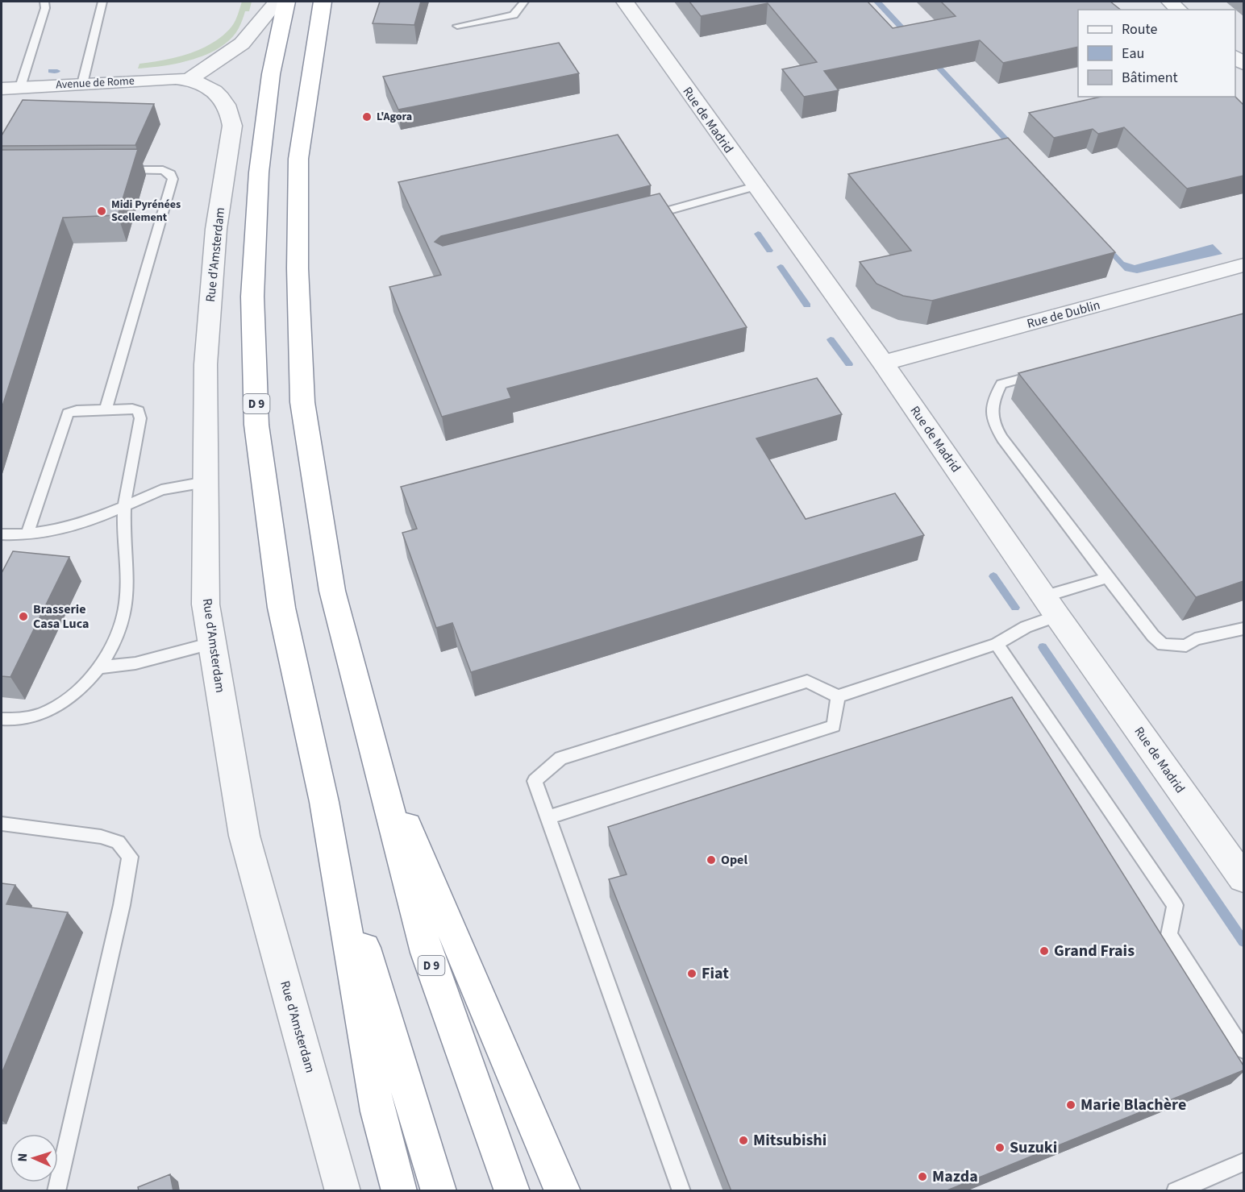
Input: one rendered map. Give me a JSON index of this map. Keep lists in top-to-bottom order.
{
  "streets": {
    "highway": ["D 9"],
    "street": [
      "Avenue de Rome",
      "Rue de Madrid",
      "Rue d'Amsterdam",
      "Rue de Dublin"
    ]
  },
  "crossings": [
    ["Avenue de Rome", "Rue d'Amsterdam"],
    ["Rue de Madrid", "Rue de Dublin"]
  ],
  "places": [
    "L'Agora",
    "Midi Pyrénées Scellement",
    "Brasserie Casa Luca",
    "Opel",
    "Grand Frais",
    "Fiat",
    "Marie Blachère",
    "Mitsubishi",
    "Suzuki",
    "Mazda"
  ],
  "legend": ["Route", "Eau", "Bâtiment"],
  "north": "left"
}
